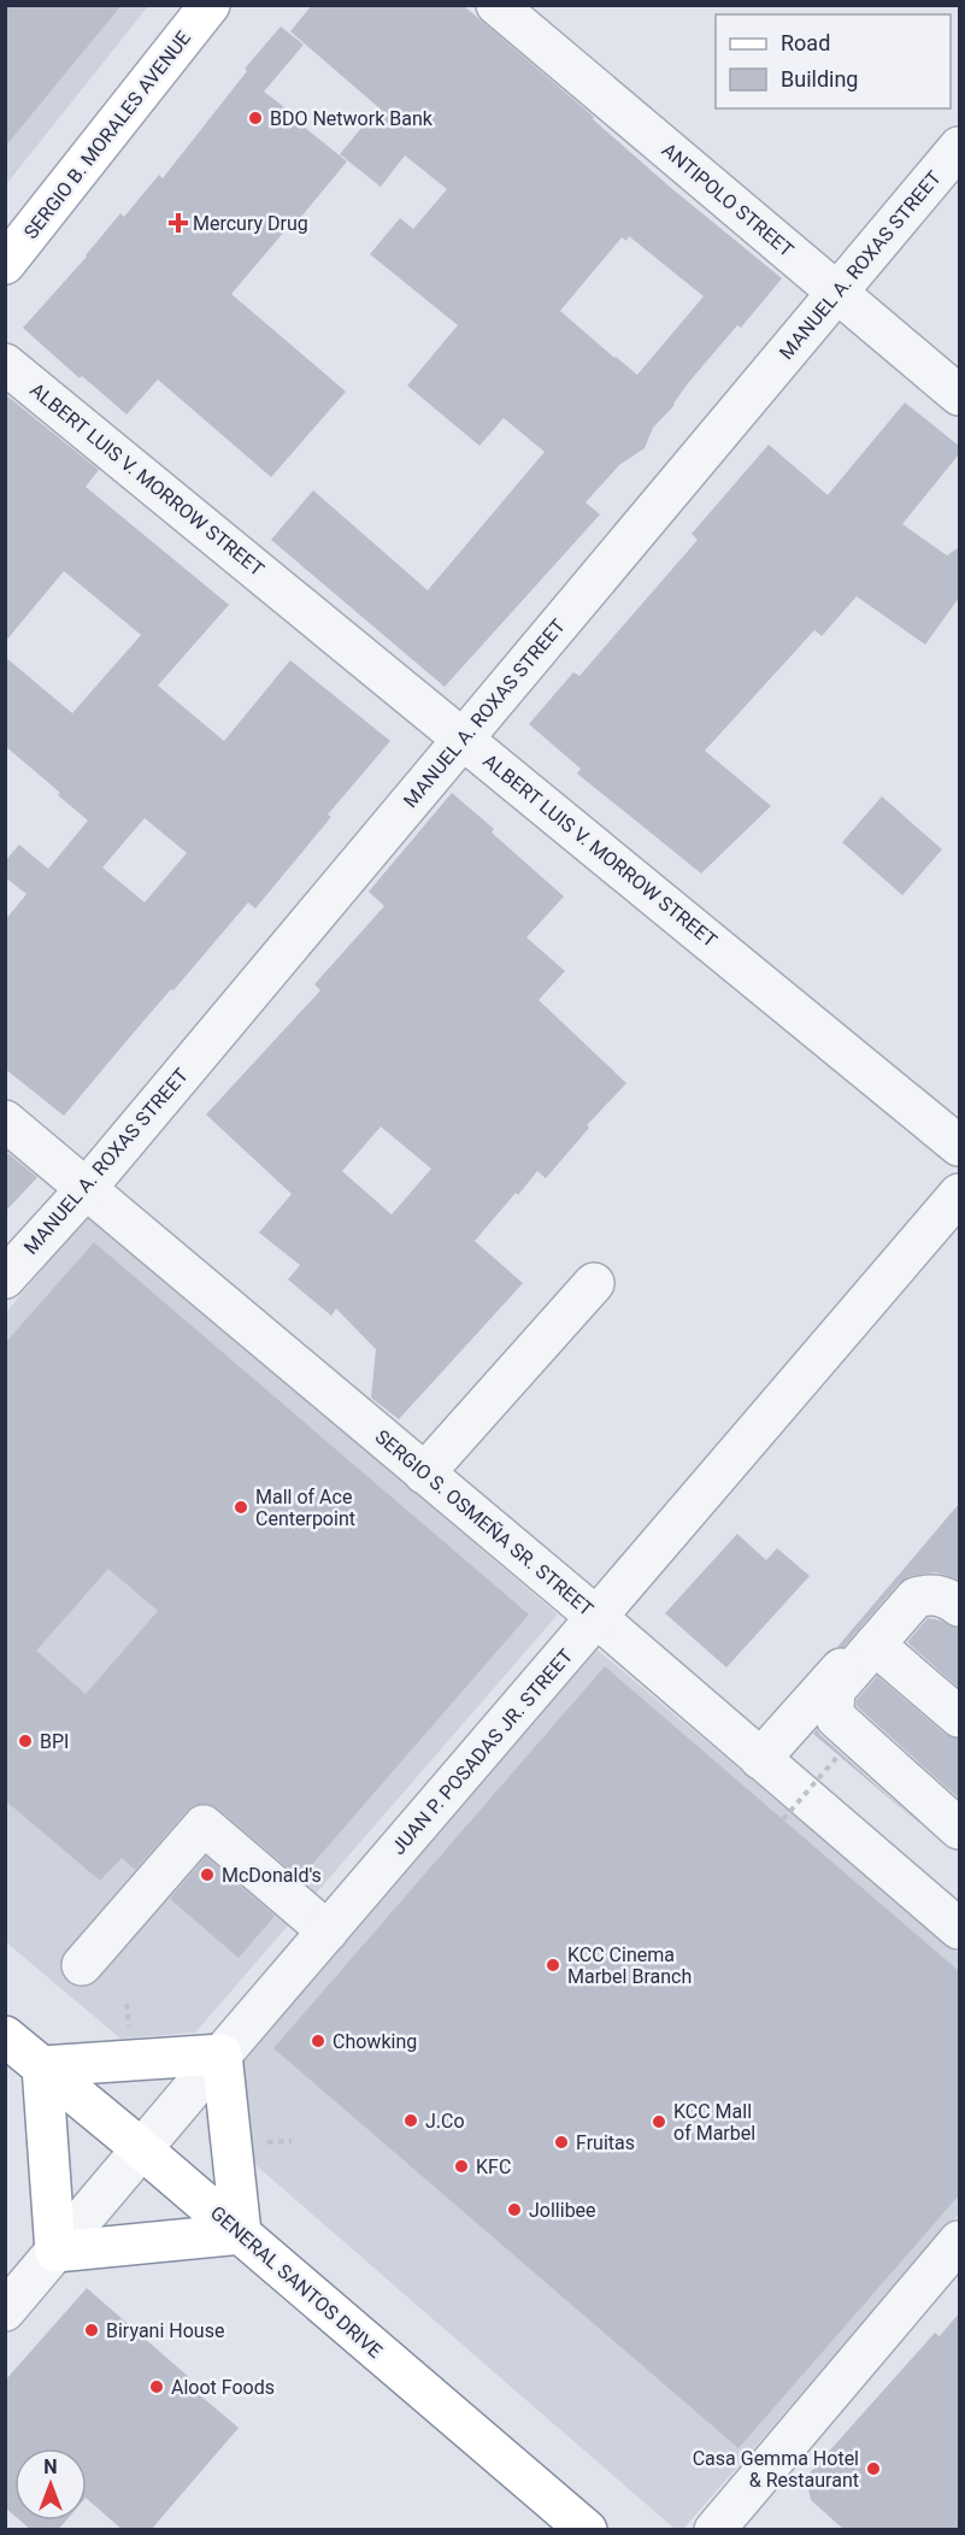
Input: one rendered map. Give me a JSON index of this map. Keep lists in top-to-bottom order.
{
  "streets": {
    "main road": ["SERGIO B. MORALES AVENUE", "GENERAL SANTOS DRIVE"],
    "street": [
      "ANTIPOLO STREET",
      "MANUEL A. ROXAS STREET",
      "ALBERT LUIS V. MORROW STREET",
      "SERGIO S. OSMEÑA SR. STREET",
      "JUAN P. POSADAS JR. STREET"
    ]
  },
  "crossings": [
    ["ANTIPOLO STREET", "MANUEL A. ROXAS STREET"],
    ["MANUEL A. ROXAS STREET", "ALBERT LUIS V. MORROW STREET"],
    ["MANUEL A. ROXAS STREET", "SERGIO S. OSMEÑA SR. STREET"],
    ["SERGIO S. OSMEÑA SR. STREET", "JUAN P. POSADAS JR. STREET"],
    ["JUAN P. POSADAS JR. STREET", "GENERAL SANTOS DRIVE"]
  ],
  "places": {
    "other": [
      "BDO Network Bank",
      "Mall of Ace Centerpoint",
      "BPI",
      "McDonald's",
      "KCC Cinema Marbel Branch",
      "Chowking",
      "J.Co",
      "KCC Mall of Marbel",
      "Fruitas",
      "KFC",
      "Jollibee",
      "Biryani House",
      "Aloot Foods",
      "Casa Gemma Hotel & Restaurant"
    ],
    "health": ["Mercury Drug"]
  },
  "legend": ["Road", "Building"],
  "north": "top"
}
